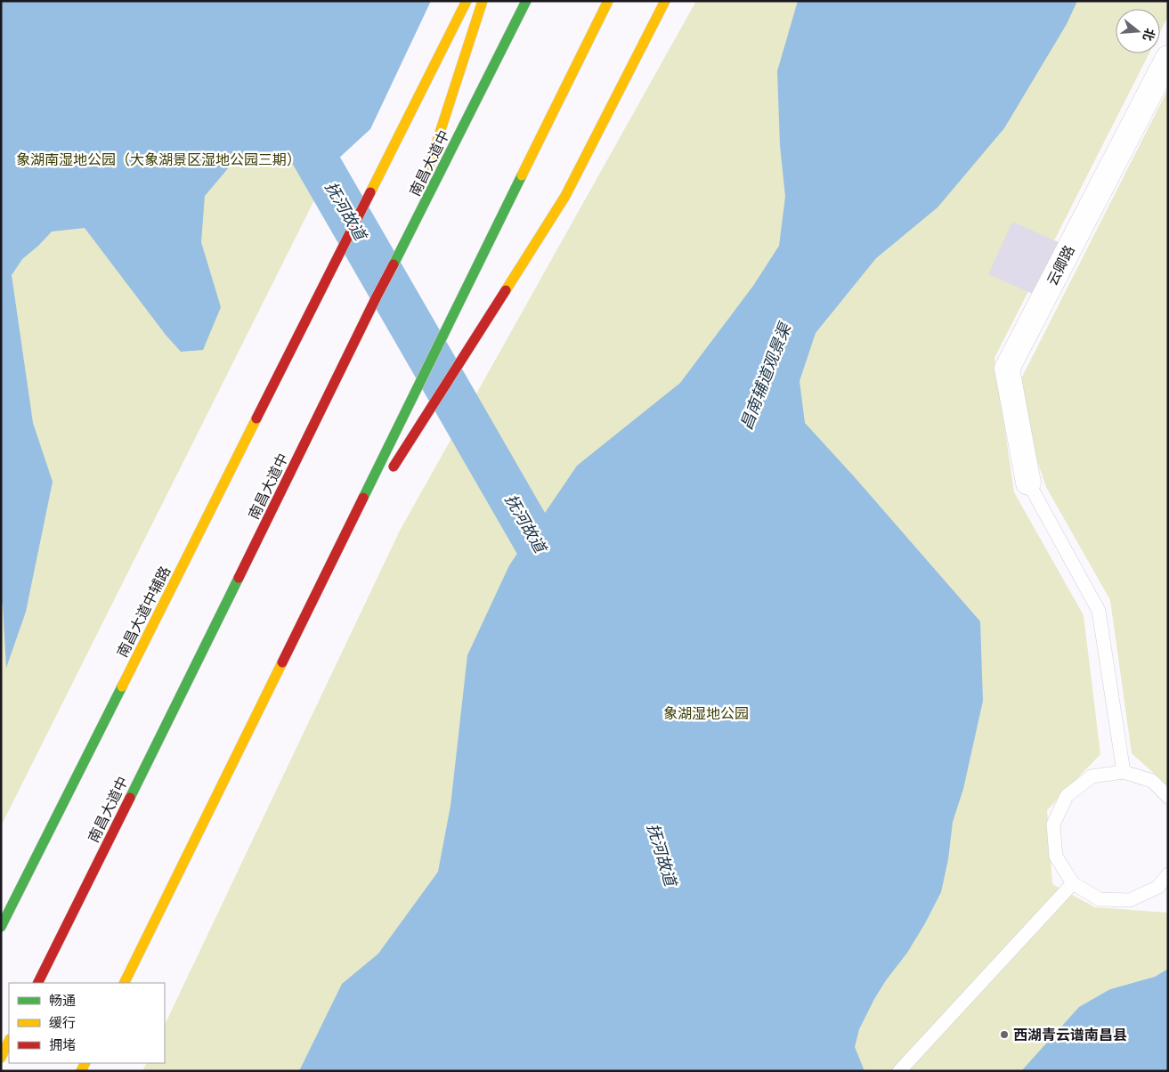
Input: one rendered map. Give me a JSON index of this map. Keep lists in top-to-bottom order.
{
  "streets": {
    "highway": ["南昌大道中", "南昌大道中辅路"],
    "street": ["云卿路"]
  },
  "water": ["抚河故道", "昌南辅道观景渠"],
  "parks": ["象湖南湿地公园（大象湖景区湿地公园三期）", "象湖湿地公园"],
  "places": ["西湖青云谱南昌县"],
  "legend": ["畅通", "缓行", "拥堵"],
  "north": "right"
}
